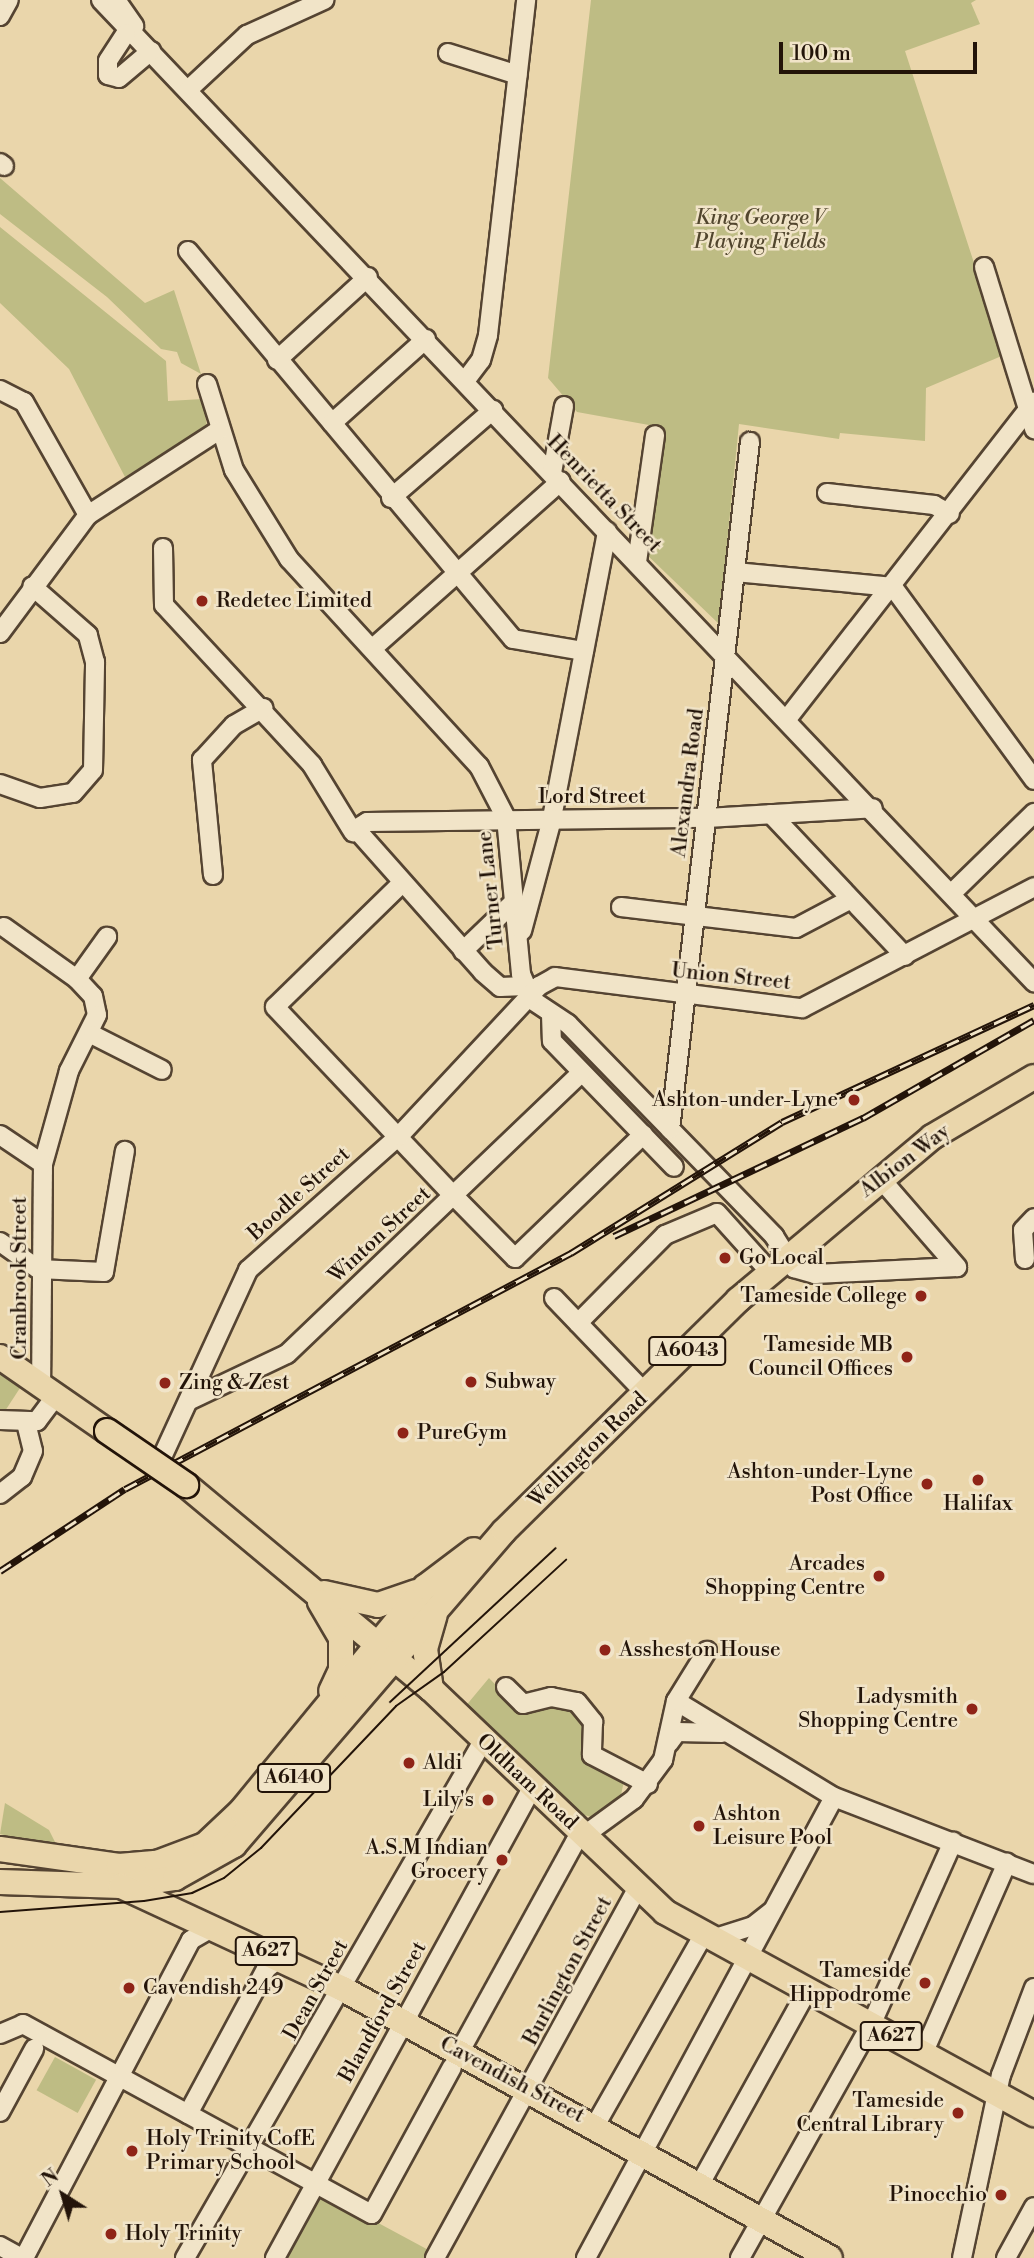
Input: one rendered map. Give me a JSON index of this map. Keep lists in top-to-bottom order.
{
  "streets": {
    "highway": [
      "Albion Way",
      "A6043",
      "Wellington Road",
      "A6140",
      "Oldham Road",
      "A627",
      "Cavendish Street"
    ],
    "street": [
      "Henrietta Street",
      "Alexandra Road",
      "Lord Street",
      "Turner Lane",
      "Union Street",
      "Boodle Street",
      "Winton Street",
      "Cranbrook Street",
      "Burlington Street",
      "Dean Street",
      "Blandford Street"
    ]
  },
  "crossings": [
    ["Henrietta Street", "Alexandra Road"],
    ["Henrietta Street", "Lord Street"],
    ["Henrietta Street", "Union Street"],
    ["Alexandra Road", "Lord Street"],
    ["Alexandra Road", "Union Street"],
    ["Lord Street", "Turner Lane"],
    ["Turner Lane", "Union Street"],
    ["Turner Lane", "Boodle Street"],
    ["Union Street", "Boodle Street"],
    ["Albion Way", "Wellington Road"],
    ["Boodle Street", "Winton Street"],
    ["Boodle Street", "Oldham Road"],
    ["Cranbrook Street", "Oldham Road"],
    ["Wellington Road", "A6140"],
    ["Wellington Road", "Oldham Road"],
    ["Wellington Road", "A627"],
    ["A6140", "Cavendish Street"],
    ["Oldham Road", "A627"],
    ["Oldham Road", "Burlington Street"],
    ["Oldham Road", "Dean Street"],
    ["Oldham Road", "Blandford Street"],
    ["Burlington Street", "Cavendish Street"],
    ["Dean Street", "Cavendish Street"],
    ["Blandford Street", "Cavendish Street"]
  ],
  "parks": ["King George V Playing Fields"],
  "places": [
    "Redetec Limited",
    "Ashton-under-Lyne",
    "Go Local",
    "Tameside College",
    "Tameside MB Council Offices",
    "Subway",
    "Zing & Zest",
    "PureGym",
    "Halifax",
    "Ashton-under-Lyne Post Office",
    "Arcades Shopping Centre",
    "Assheston House",
    "Ladysmith Shopping Centre",
    "Aldi",
    "Lily's",
    "Ashton Leisure Pool",
    "A.S.M Indian Grocery",
    "Tameside Hippodrome",
    "Cavendish 249",
    "Tameside Central Library",
    "Holy Trinity CofE Primary School",
    "Pinocchio",
    "Holy Trinity"
  ],
  "scale_bar": "100 m",
  "north": "top left"
}
